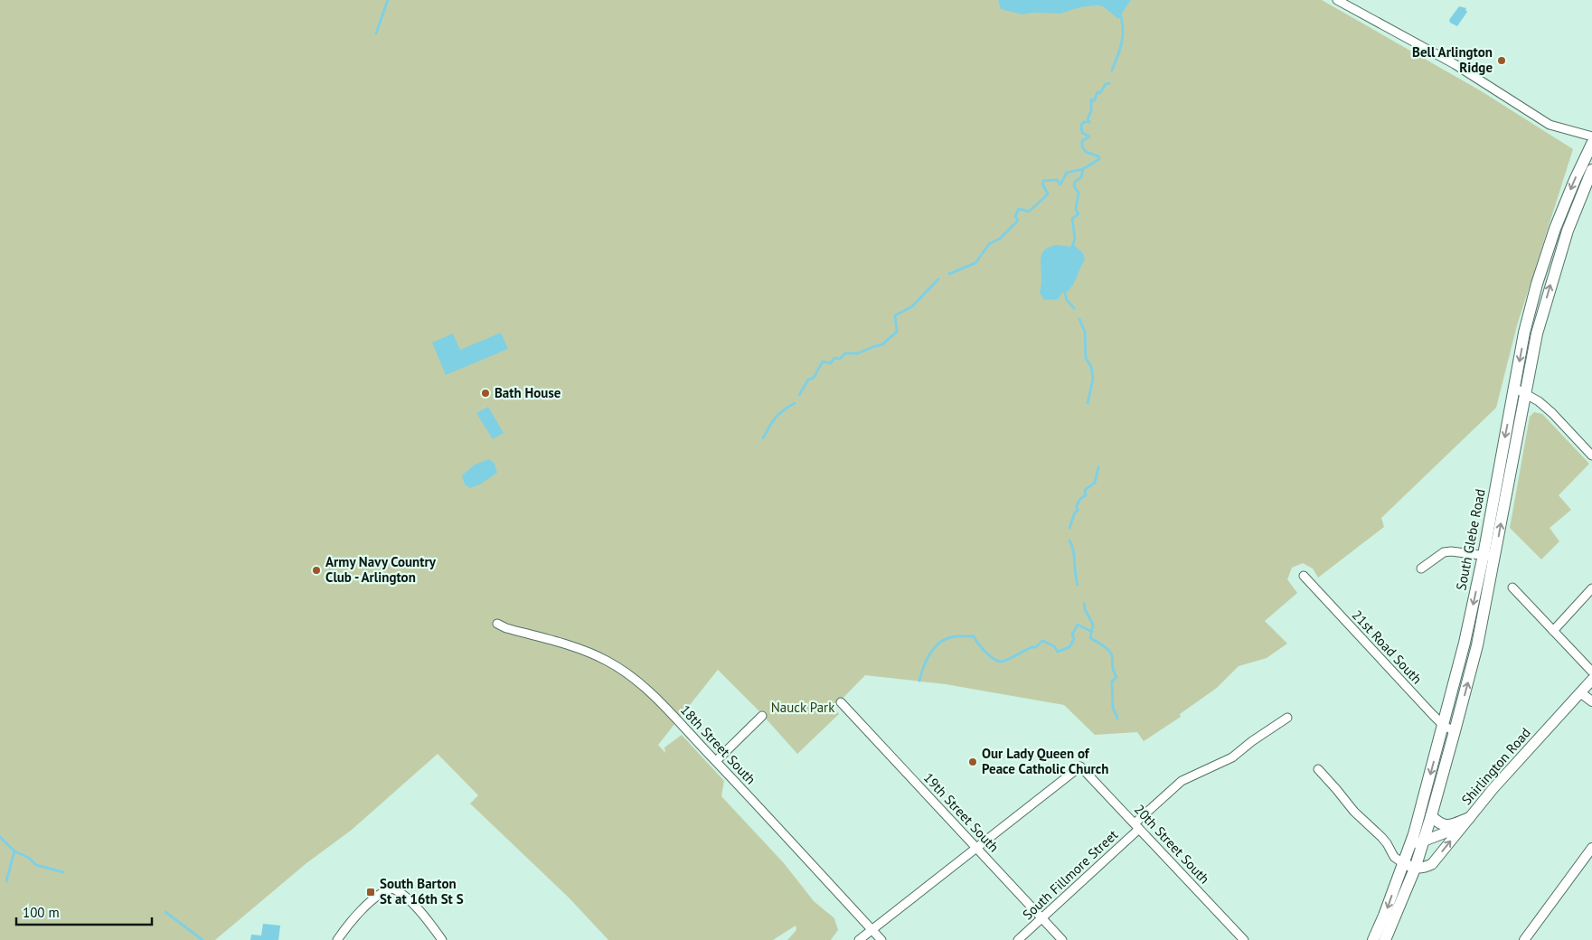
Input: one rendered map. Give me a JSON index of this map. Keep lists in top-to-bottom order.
{
  "streets": {
    "main road": ["South Glebe Road", "Shirlington Road"],
    "street": [
      "21st Road South",
      "18th Street South",
      "19th Street South",
      "20th Street South",
      "South Fillmore Street"
    ]
  },
  "crossings": [
    ["South Glebe Road", "21st Road South"],
    ["South Glebe Road", "Shirlington Road"],
    ["19th Street South", "20th Street South"],
    ["19th Street South", "South Fillmore Street"],
    ["20th Street South", "South Fillmore Street"]
  ],
  "parks": ["Nauck Park"],
  "places": {
    "other": [
      "Bell Arlington Ridge",
      "Bath House",
      "Army Navy Country Club - Arlington",
      "Our Lady Queen of Peace Catholic Church"
    ],
    "transit": ["South Barton St at 16th St S"]
  },
  "scale_bar": "100 m"
}
